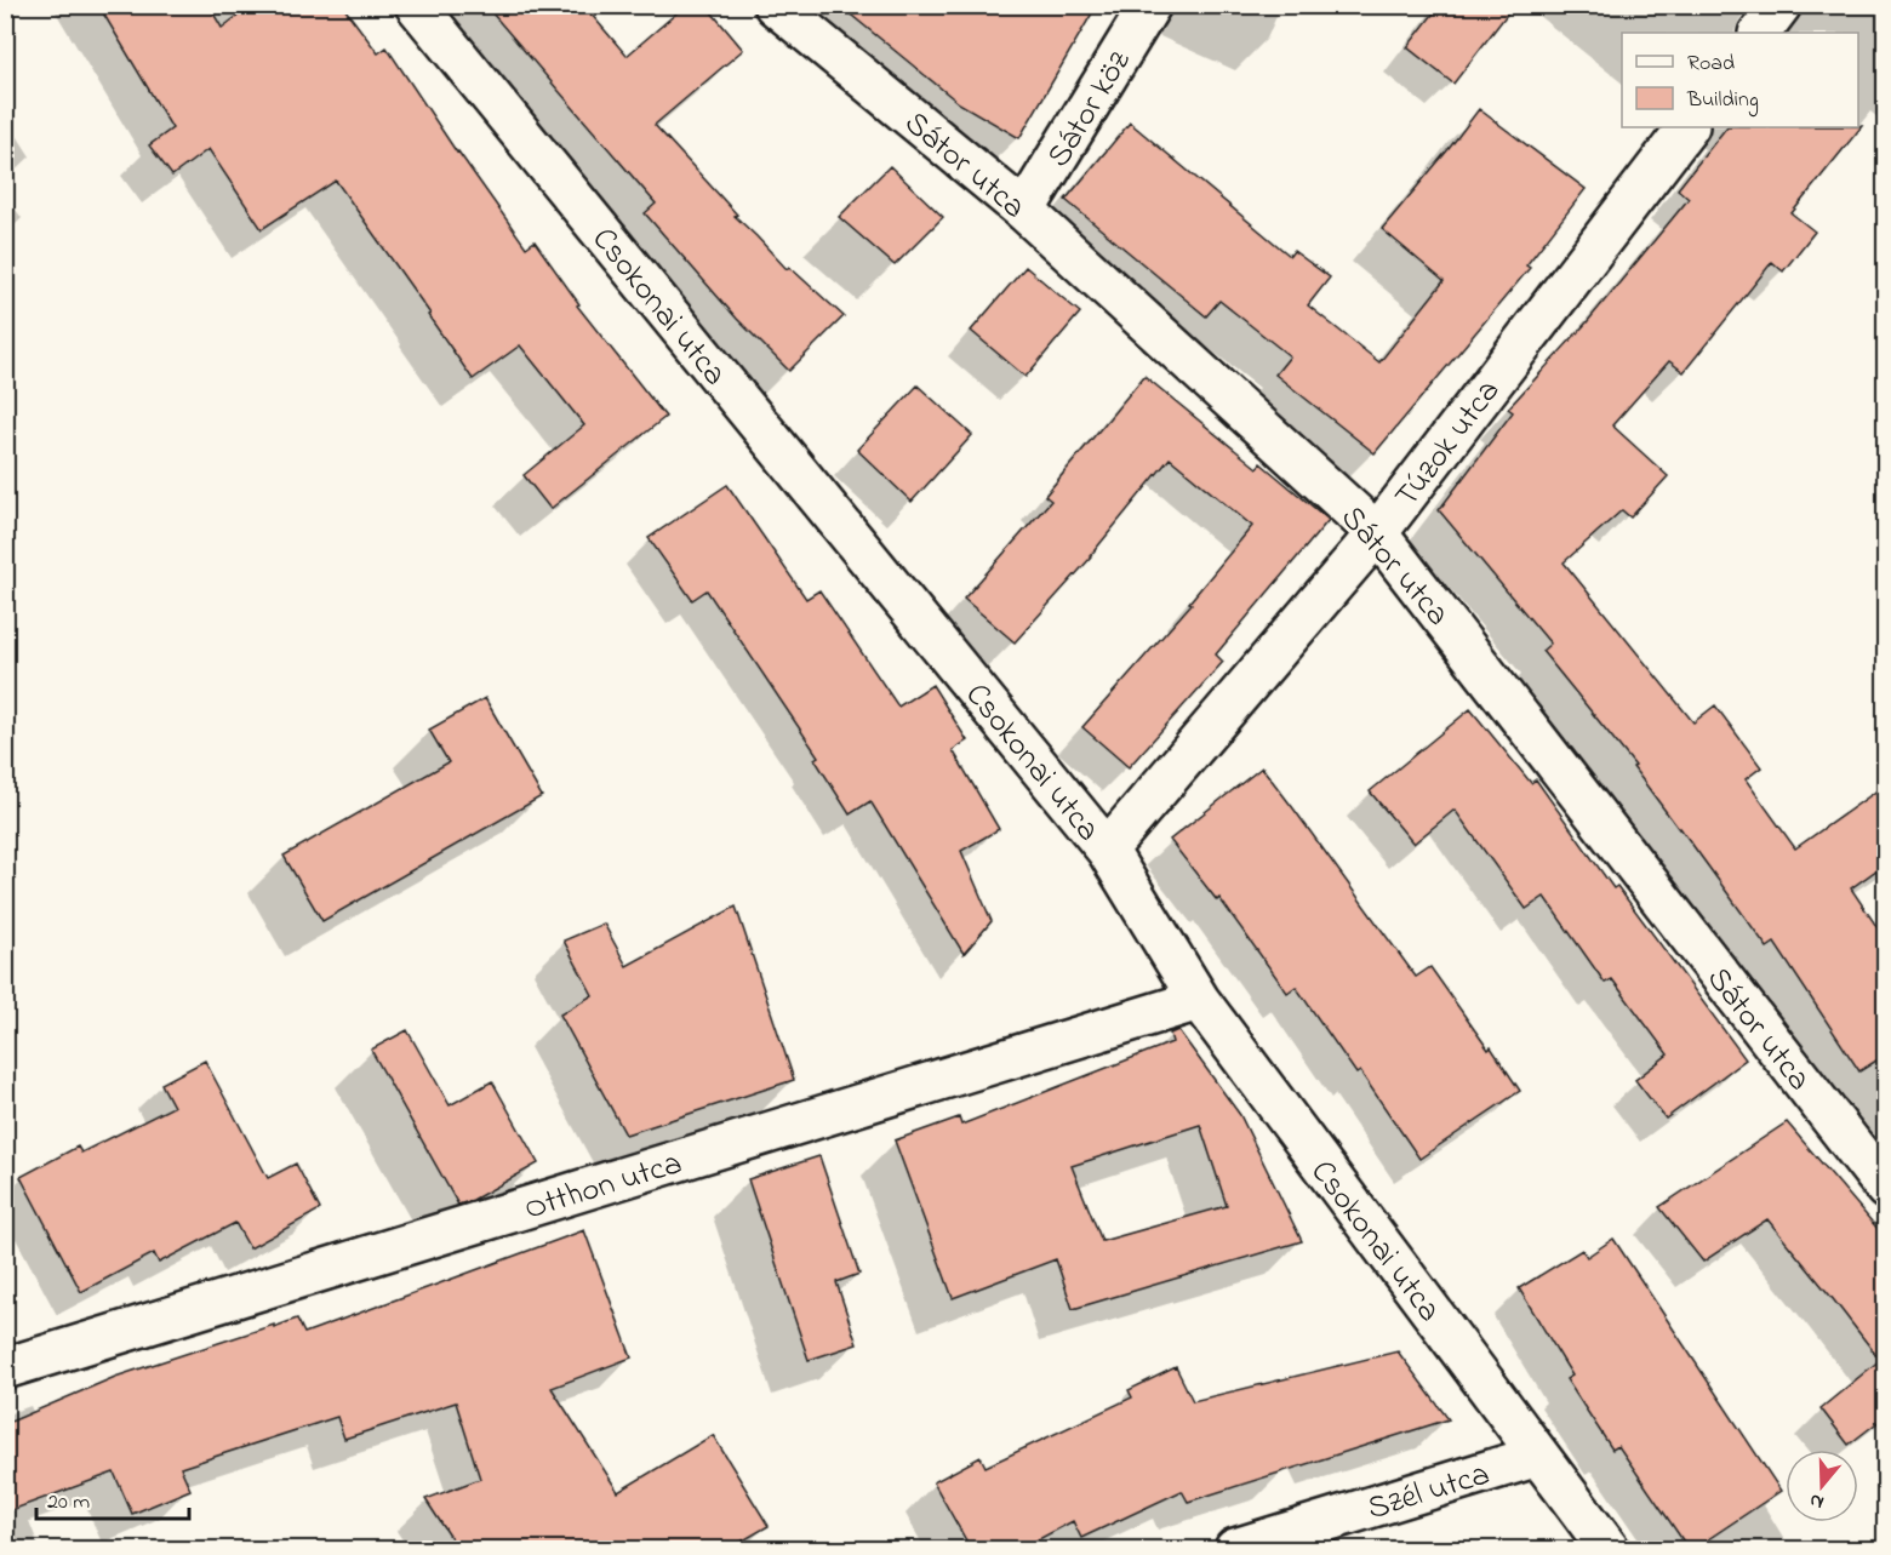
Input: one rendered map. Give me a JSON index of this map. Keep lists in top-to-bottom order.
{
  "streets": {
    "street": [
      "Sátor köz",
      "Sátor utca",
      "Csokonai utca",
      "Túzok utca",
      "Otthon utca",
      "Szél utca"
    ]
  },
  "crossings": [
    ["Sátor köz", "Sátor utca"],
    ["Sátor utca", "Túzok utca"],
    ["Csokonai utca", "Túzok utca"],
    ["Csokonai utca", "Otthon utca"],
    ["Csokonai utca", "Szél utca"]
  ],
  "legend": ["Road", "Building"],
  "scale_bar": "20 m",
  "north": "bottom"
}
